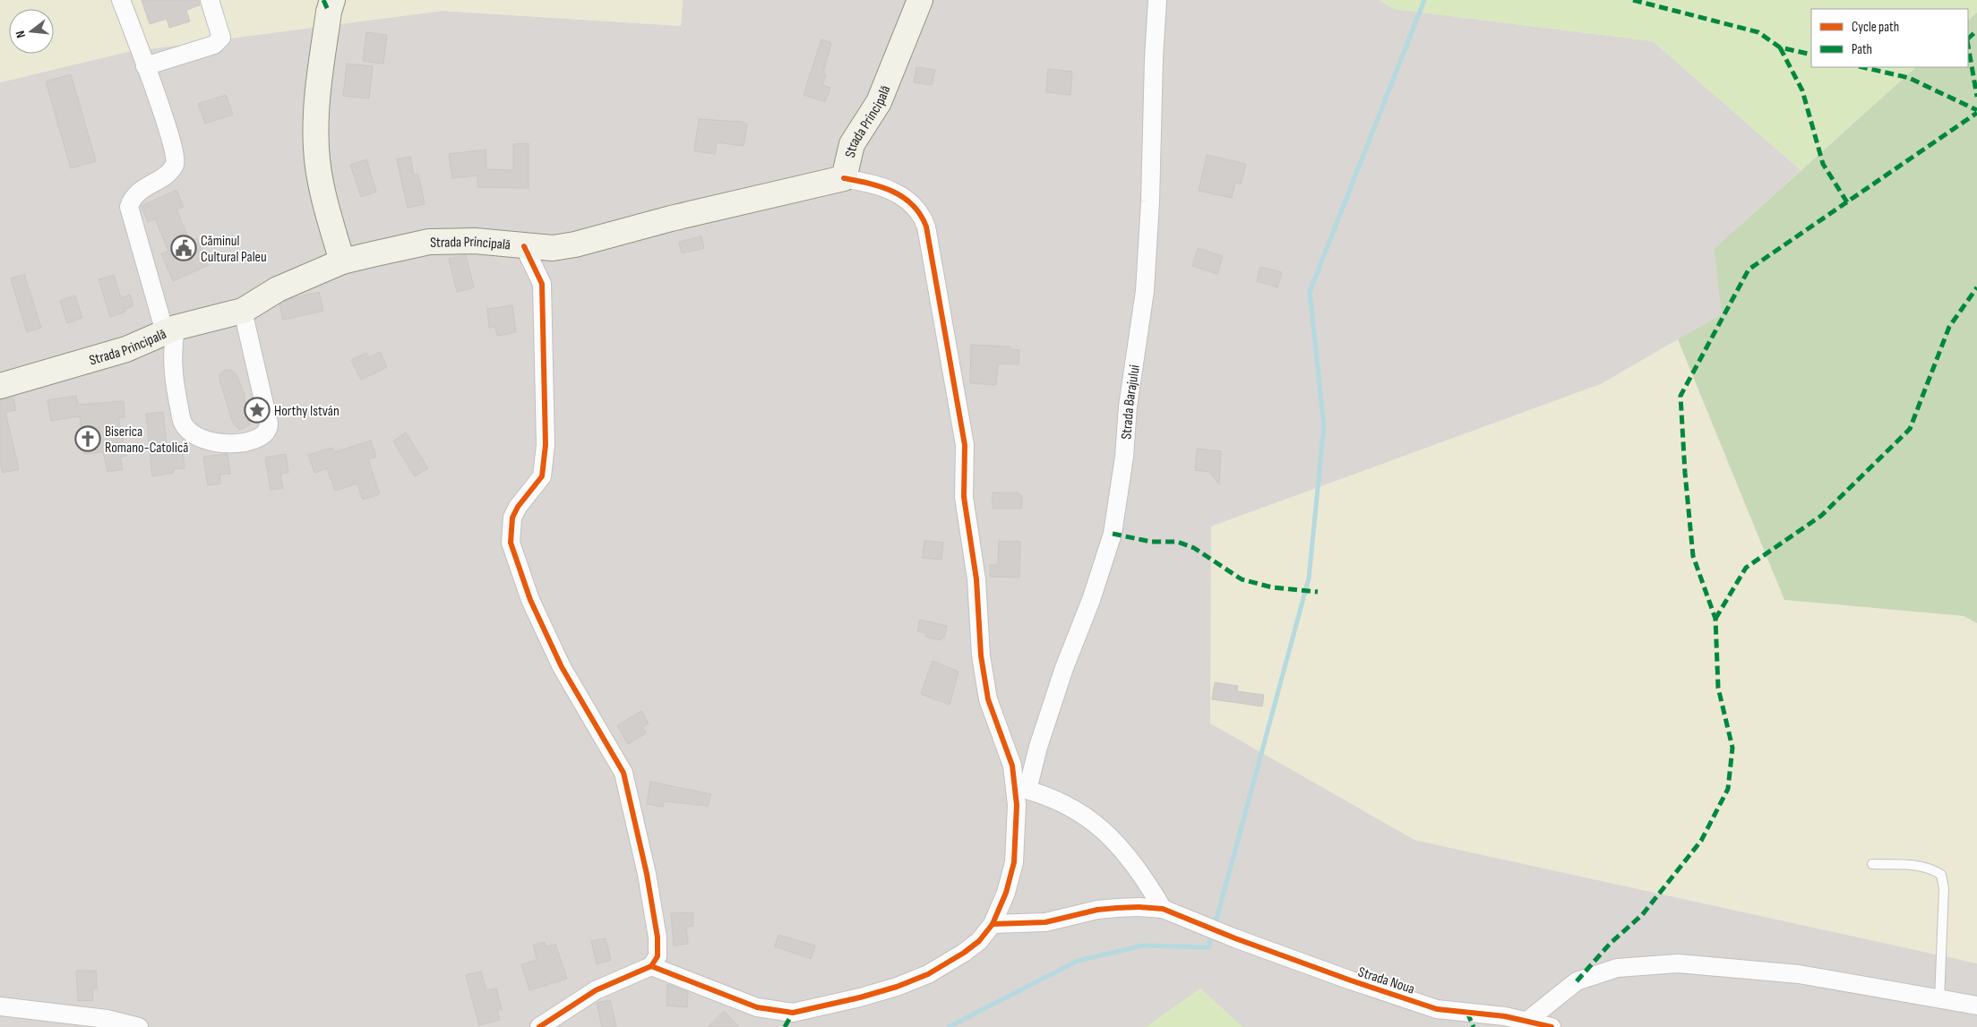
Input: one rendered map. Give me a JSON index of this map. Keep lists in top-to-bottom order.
{
  "streets": {
    "main road": ["Strada Principală"],
    "street": ["Strada Barajului", "Strada Noua"]
  },
  "places": {
    "public building": ["Căminul Cultural Paleu"],
    "place": ["Horthy István"],
    "church": ["Biserica Romano-Catolică"]
  },
  "legend": ["Cycle path", "Path"],
  "north": "left"
}
